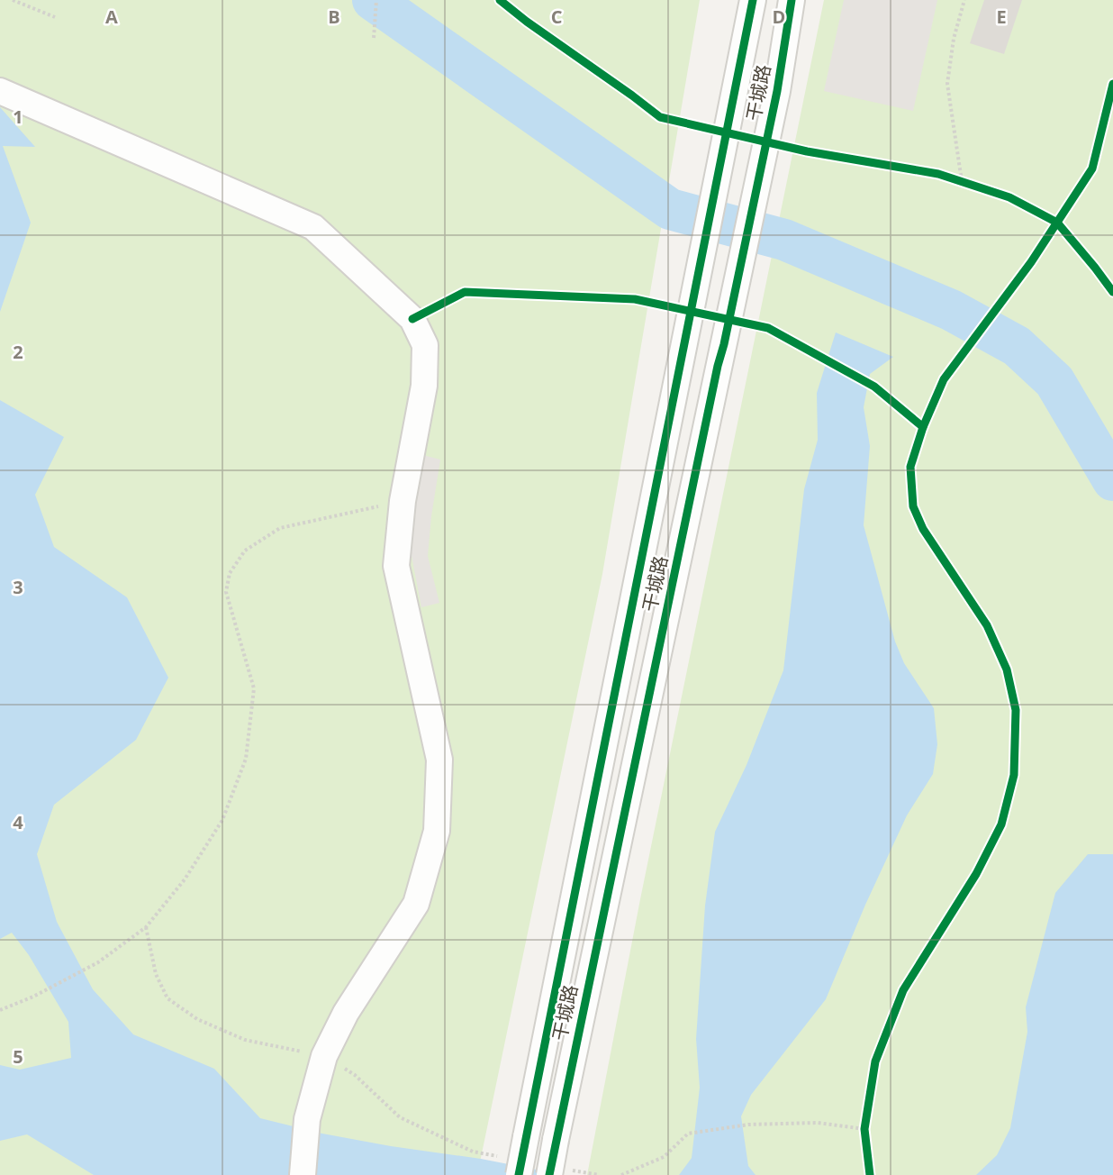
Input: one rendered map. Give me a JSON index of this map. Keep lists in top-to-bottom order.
{
  "streets": {
    "street": ["干城路"]
  },
  "grid": {
    "columns": [
      "A",
      "B",
      "C",
      "D",
      "E"
    ],
    "rows": [
      "1",
      "2",
      "3",
      "4",
      "5"
    ]
  }
}
